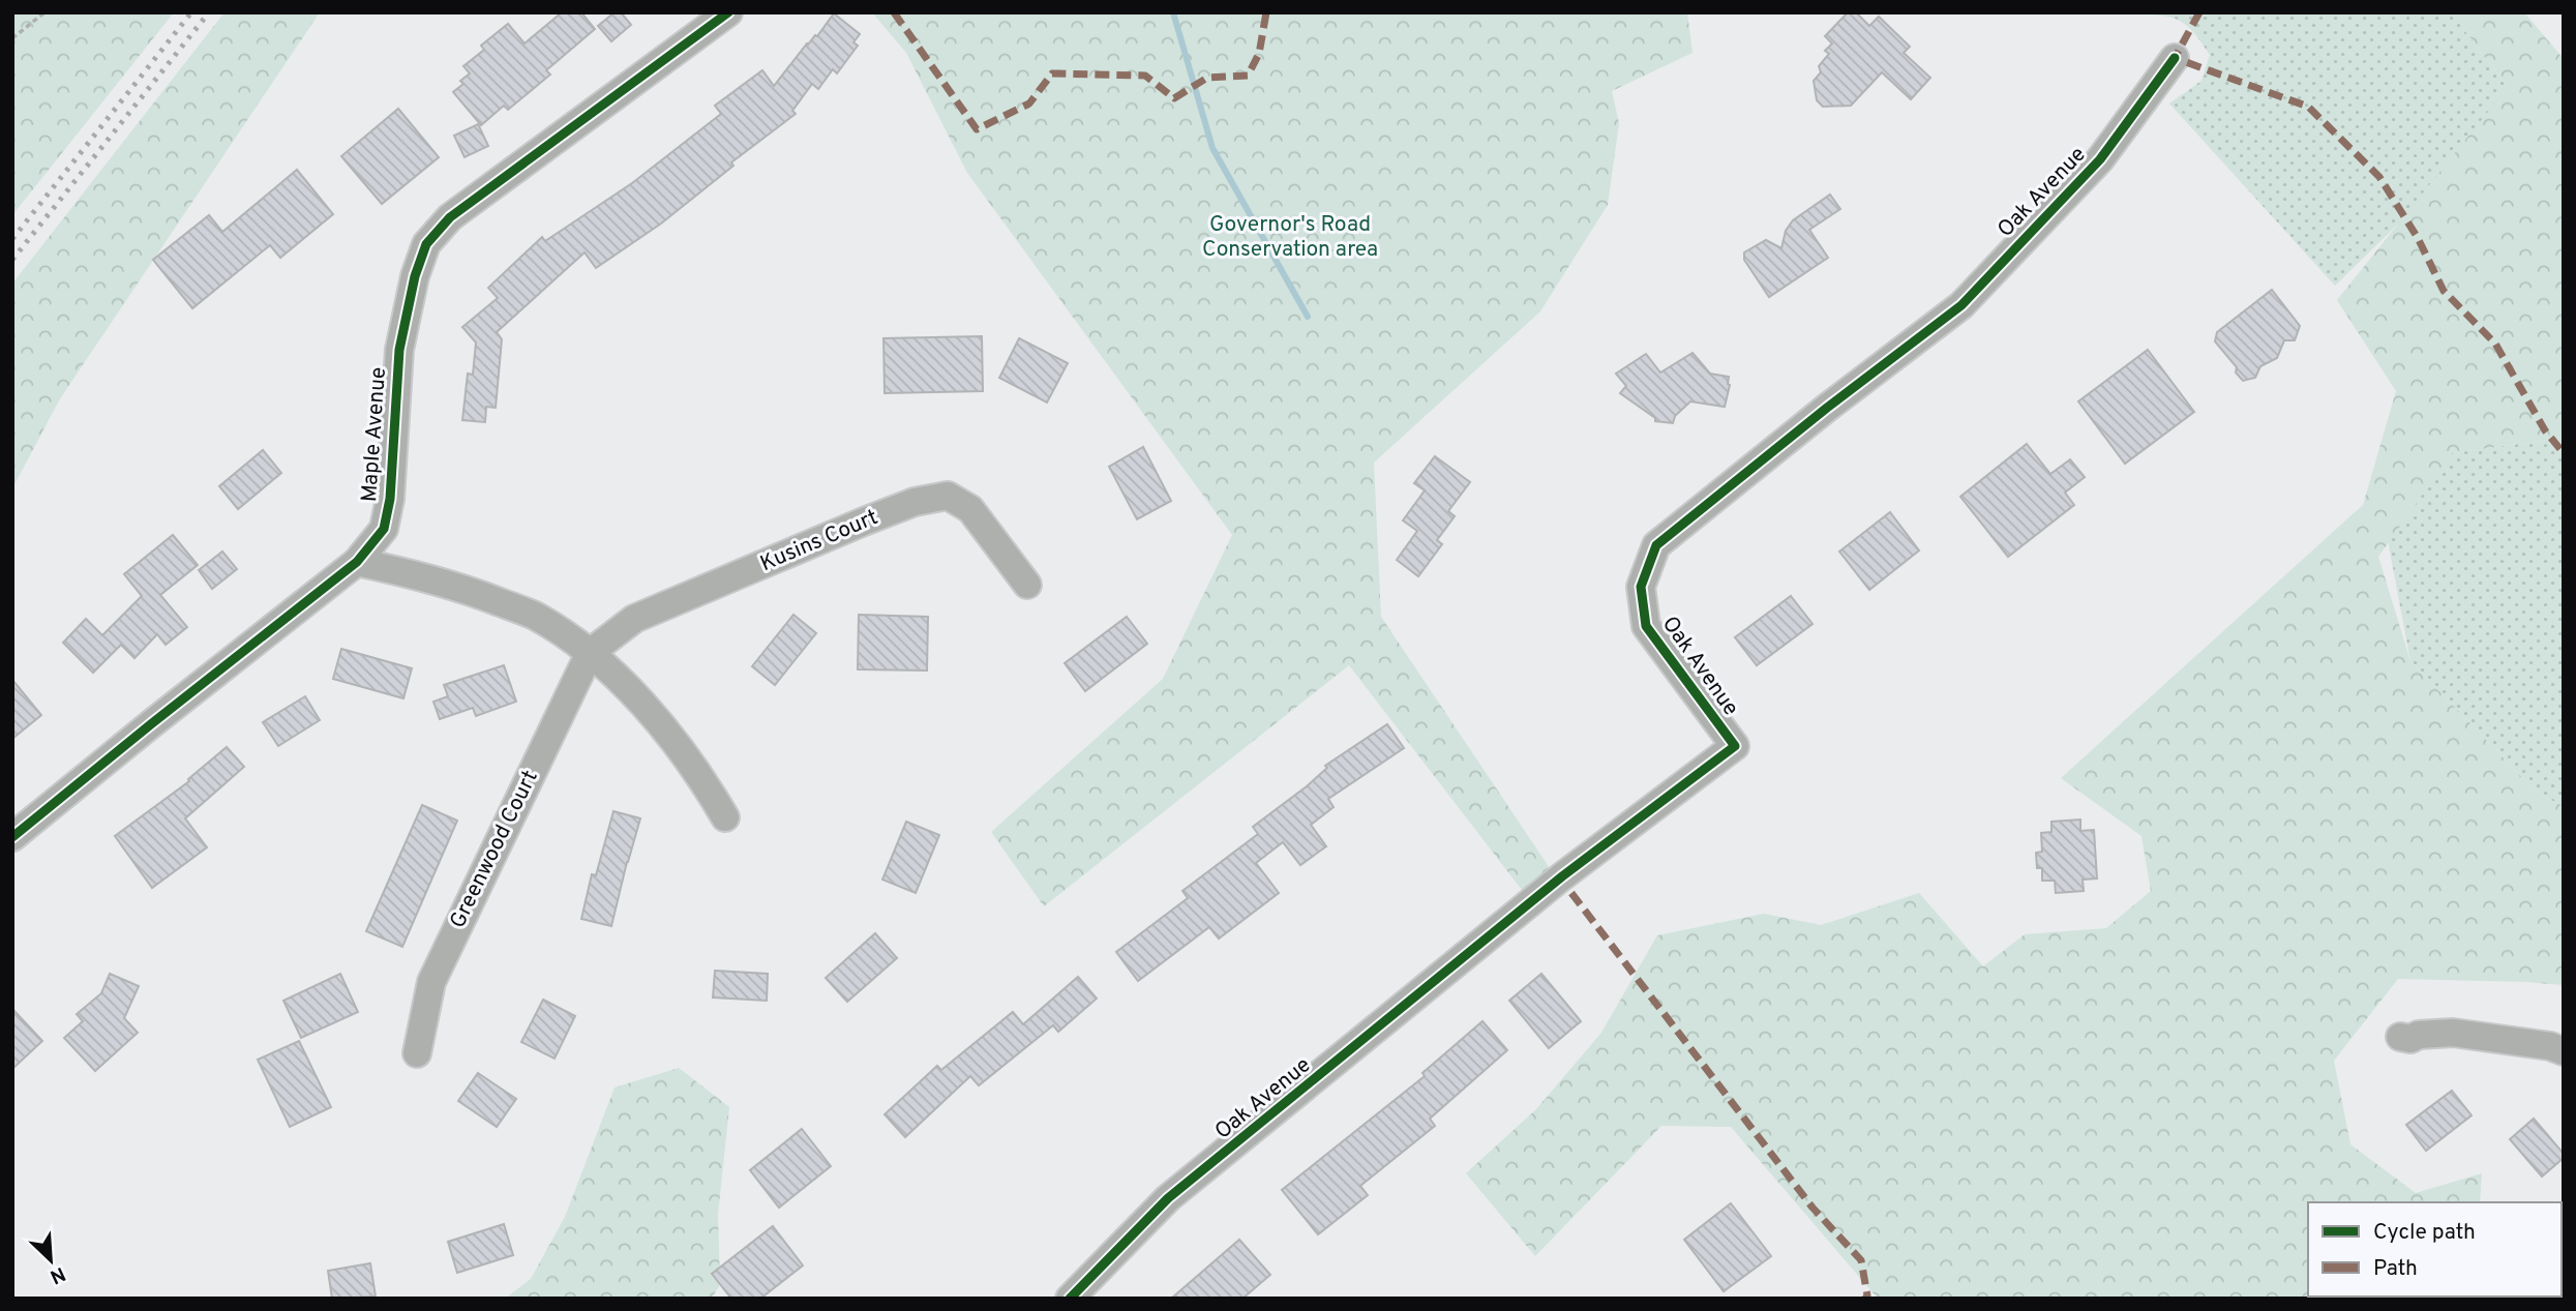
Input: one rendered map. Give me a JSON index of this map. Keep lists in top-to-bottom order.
{
  "streets": {
    "street": [
      "Oak Avenue",
      "Maple Avenue",
      "Kusins Court",
      "Greenwood Court"
    ]
  },
  "crossings": [
    ["Kusins Court", "Greenwood Court"]
  ],
  "parks": ["Governor's Road Conservation area"],
  "legend": ["Cycle path", "Path"],
  "north": "bottom right"
}
